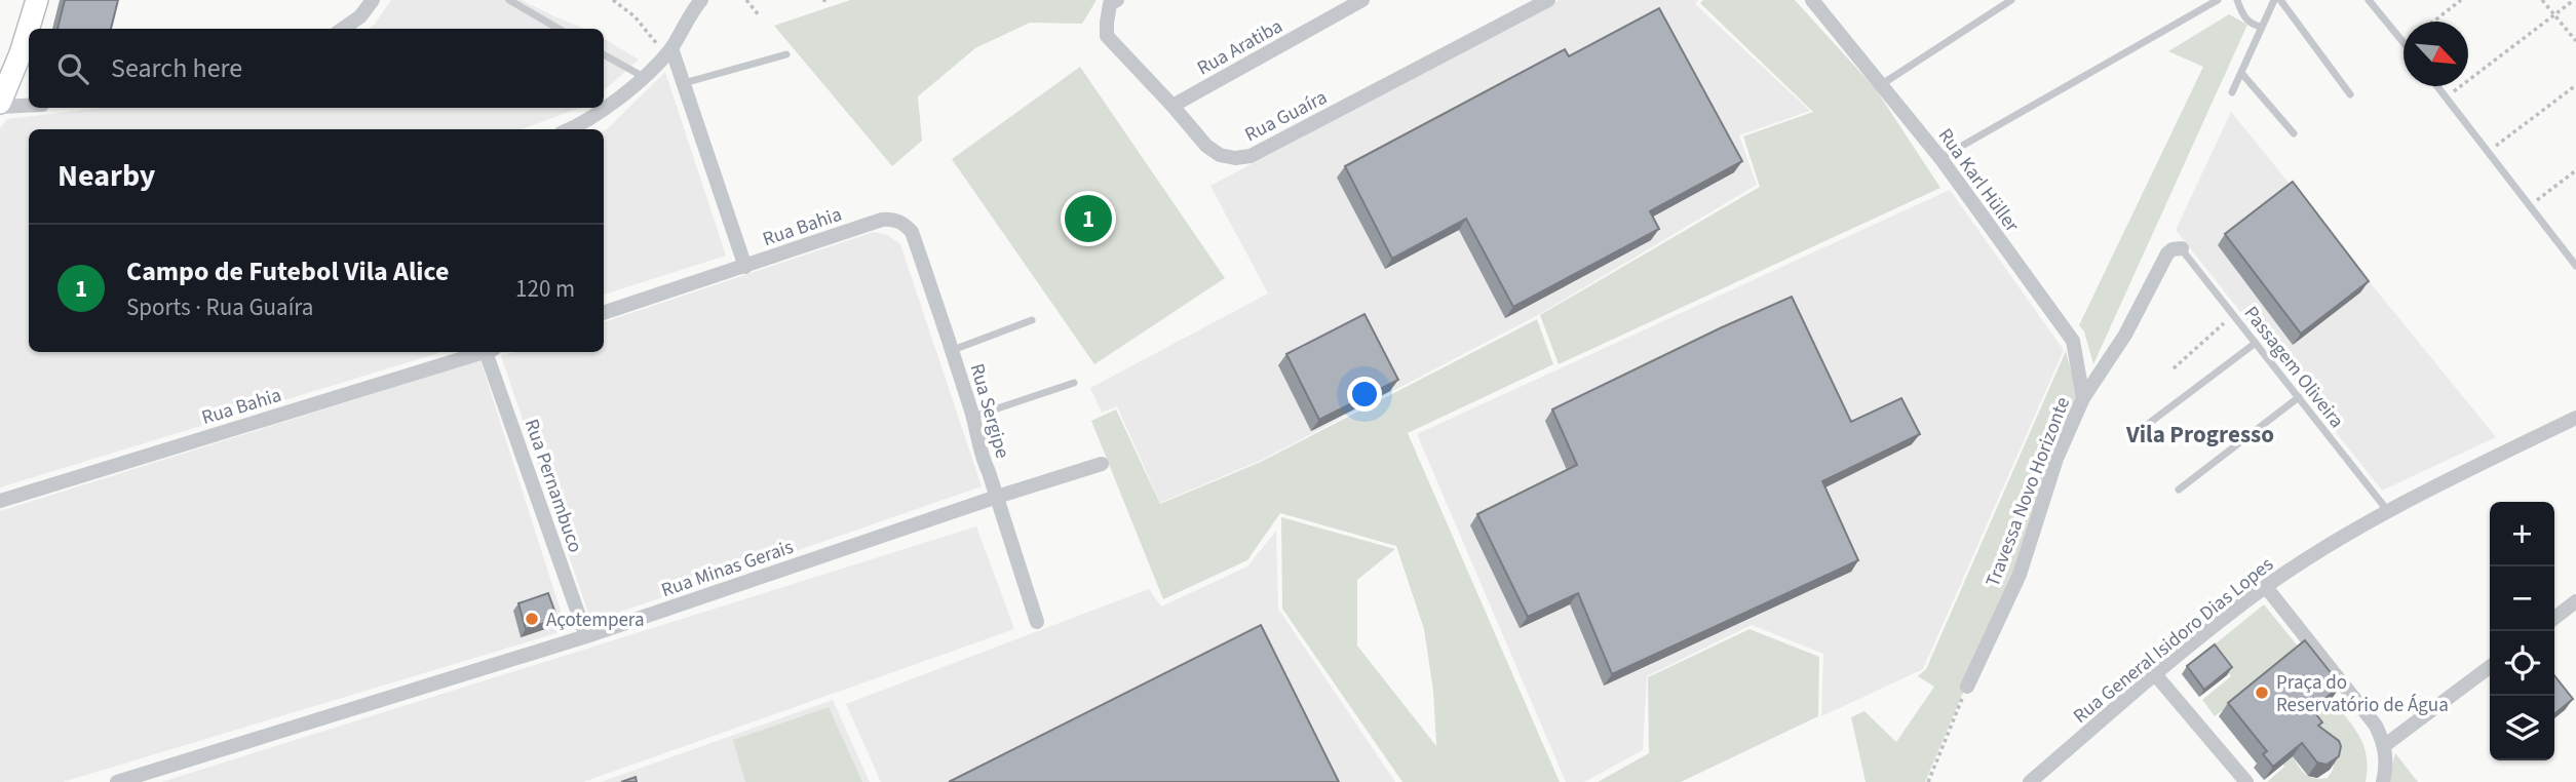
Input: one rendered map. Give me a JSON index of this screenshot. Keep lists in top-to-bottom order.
{
  "streets": {
    "street": [
      "Rua Aratiba",
      "Rua Guaíra",
      "Rua Karl Hüller",
      "Rua Bahia",
      "Rua Sergipe",
      "Rua Pernambuco",
      "Travessa Novo Horizonte",
      "Rua Minas Gerais",
      "Rua General Isidoro Dias Lopes"
    ],
    "lane": ["Passagem Oliveira"]
  },
  "crossings": [
    ["Rua Aratiba", "Rua Guaíra"],
    ["Rua Karl Hüller", "Travessa Novo Horizonte"],
    ["Rua Bahia", "Rua Sergipe"],
    ["Passagem Oliveira", "Travessa Novo Horizonte"],
    ["Passagem Oliveira", "Rua General Isidoro Dias Lopes"],
    ["Rua Sergipe", "Rua Minas Gerais"],
    ["Rua Pernambuco", "Rua Minas Gerais"]
  ],
  "districts": ["Vila Progresso"],
  "places": ["Açotempera", "Praça do Reservatório de Água"],
  "north": "bottom right",
  "page": {
    "search": "Search here",
    "heading": "Nearby",
    "pins": "1",
    "list": [
      {
        "mark": "1",
        "name": "Campo de Futebol Vila Alice",
        "note": "Sports · Rua Guaíra",
        "value": "120 m"
      }
    ],
    "map_buttons": ["+", "−"]
  }
}
